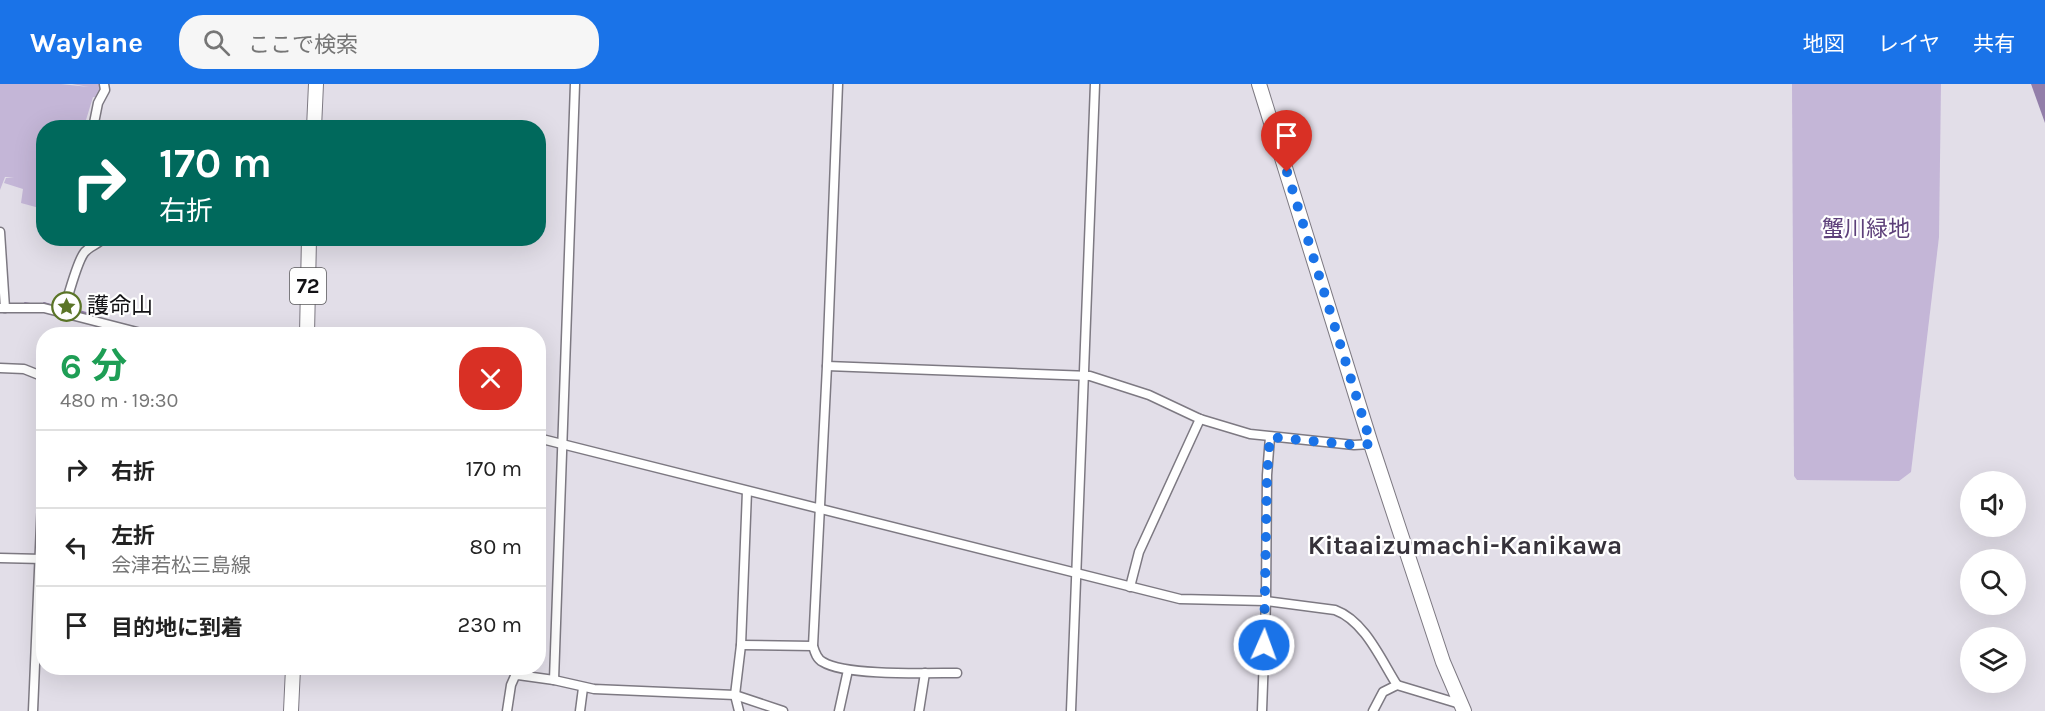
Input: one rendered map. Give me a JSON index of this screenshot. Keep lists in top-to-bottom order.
{
  "streets": {
    "main road": ["72"]
  },
  "districts": ["Kitaaizumachi-Kanikawa"],
  "parks": ["蟹川緑地"],
  "places": {
    "place": ["護命山"]
  },
  "page": {
    "header": "Waylane",
    "search": "ここで検索",
    "nav": ["地図", "レイヤ", "共有"],
    "turn": ["170 m", "右折"],
    "heading": ["6 分", "480 m · 19:30"],
    "list": [
      {
        "name": "右折",
        "value": "170 m"
      },
      {
        "name": "左折",
        "note": "会津若松三島線",
        "value": "80 m"
      },
      {
        "name": "目的地に到着",
        "value": "230 m"
      }
    ]
  }
}
